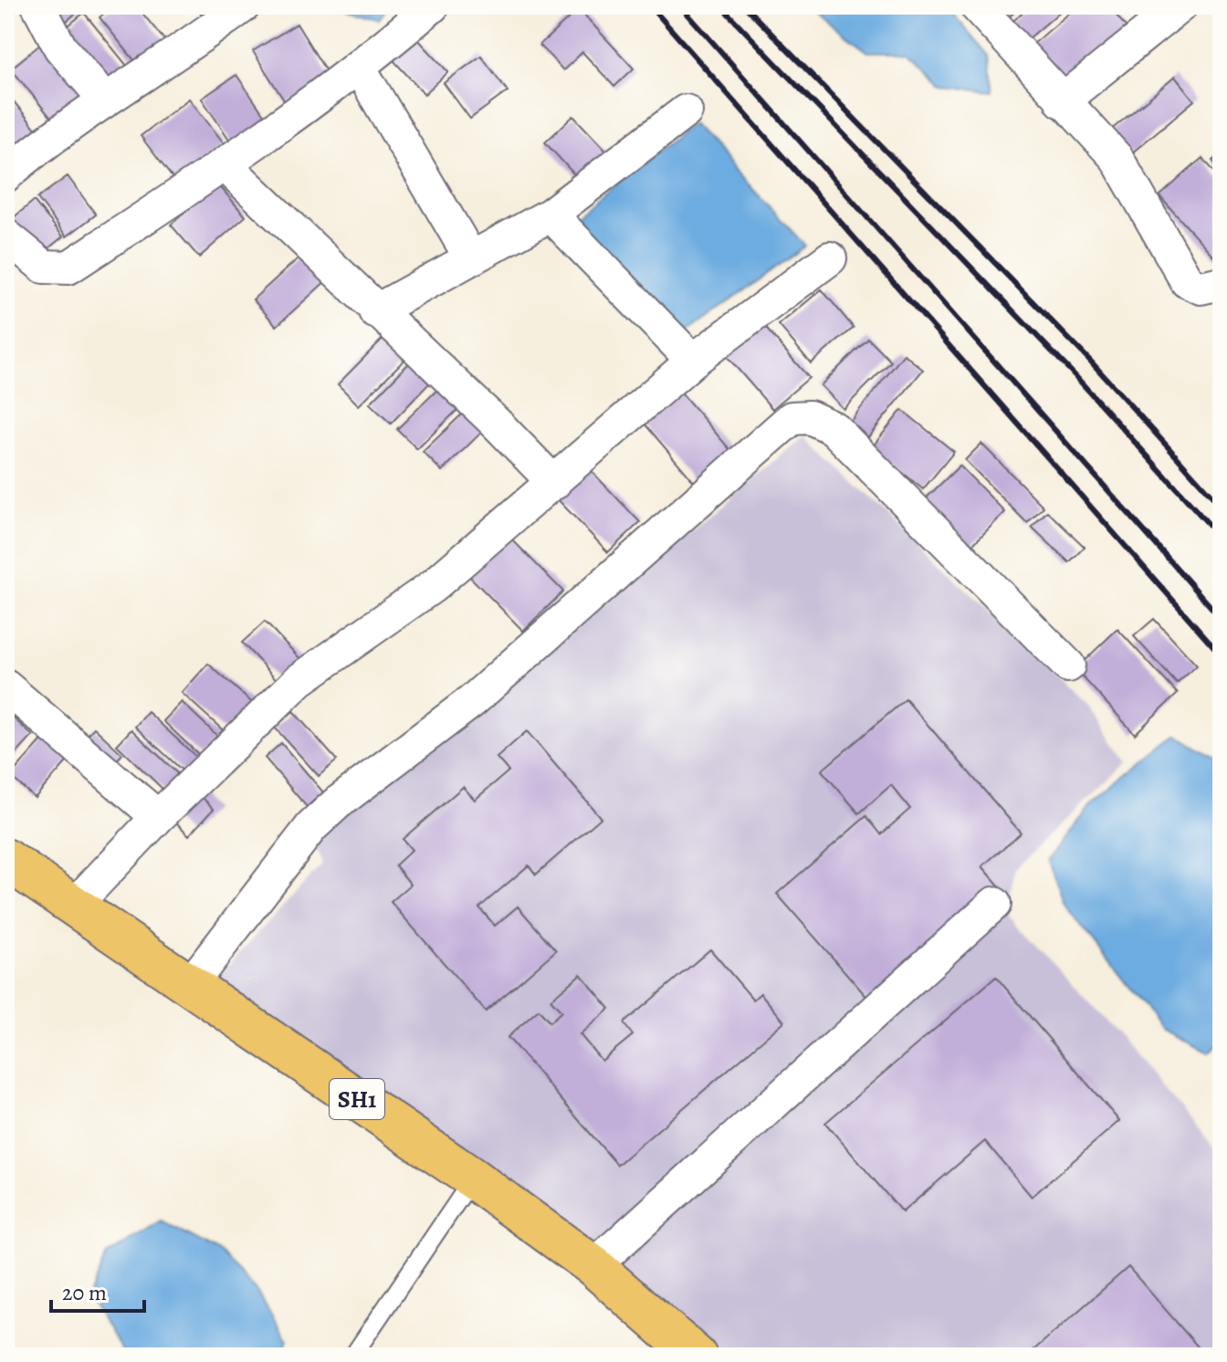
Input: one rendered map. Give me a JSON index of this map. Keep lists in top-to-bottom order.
{
  "streets": {
    "main road": ["SH1"]
  },
  "scale_bar": "20 m"
}
